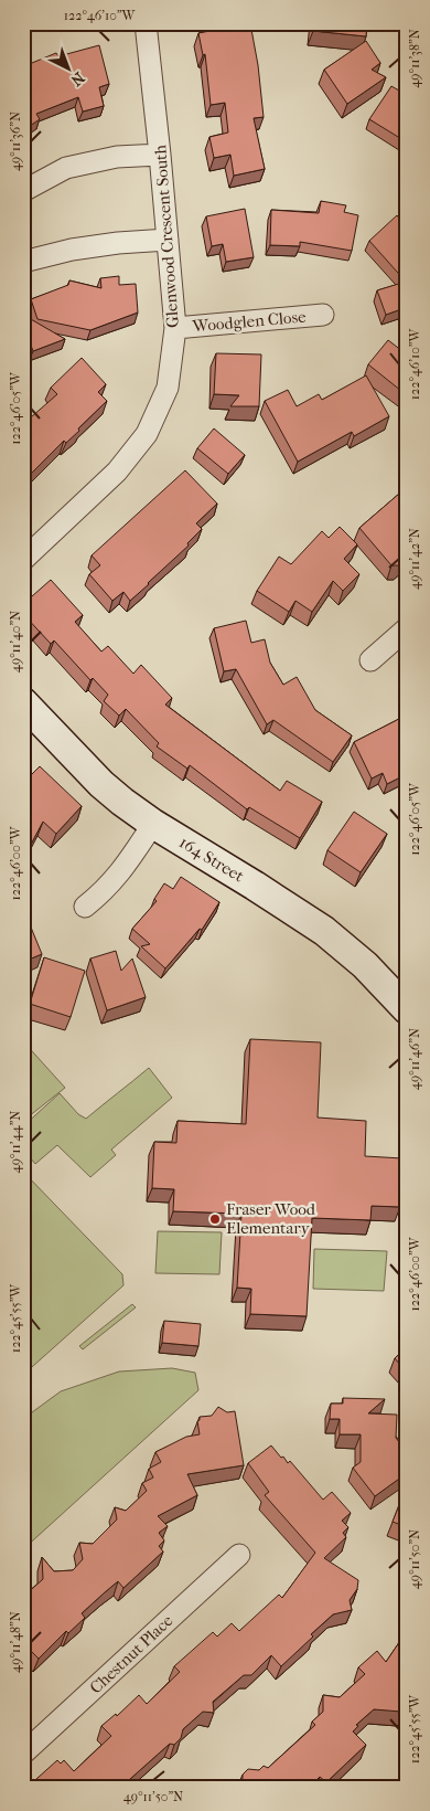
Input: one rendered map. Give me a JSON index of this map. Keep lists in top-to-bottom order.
{
  "streets": {
    "street": [
      "Glenwood Crescent South",
      "Woodglen Close",
      "164 Street",
      "Chestnut Place"
    ]
  },
  "crossings": [
    ["Glenwood Crescent South", "Woodglen Close"]
  ],
  "places": ["Fraser Wood Elementary"],
  "north": "bottom right",
  "coordinates": [
    "122°46'10\"W",
    "49°11'38\"N",
    "49°11'36\"N",
    "122°46'05\"W",
    "49°11'42\"N",
    "49°11'40\"N",
    "122°46'00\"W",
    "49°11'46\"N",
    "49°11'44\"N",
    "122°45'55\"W",
    "49°11'50\"N",
    "49°11'48\"N"
  ]
}
